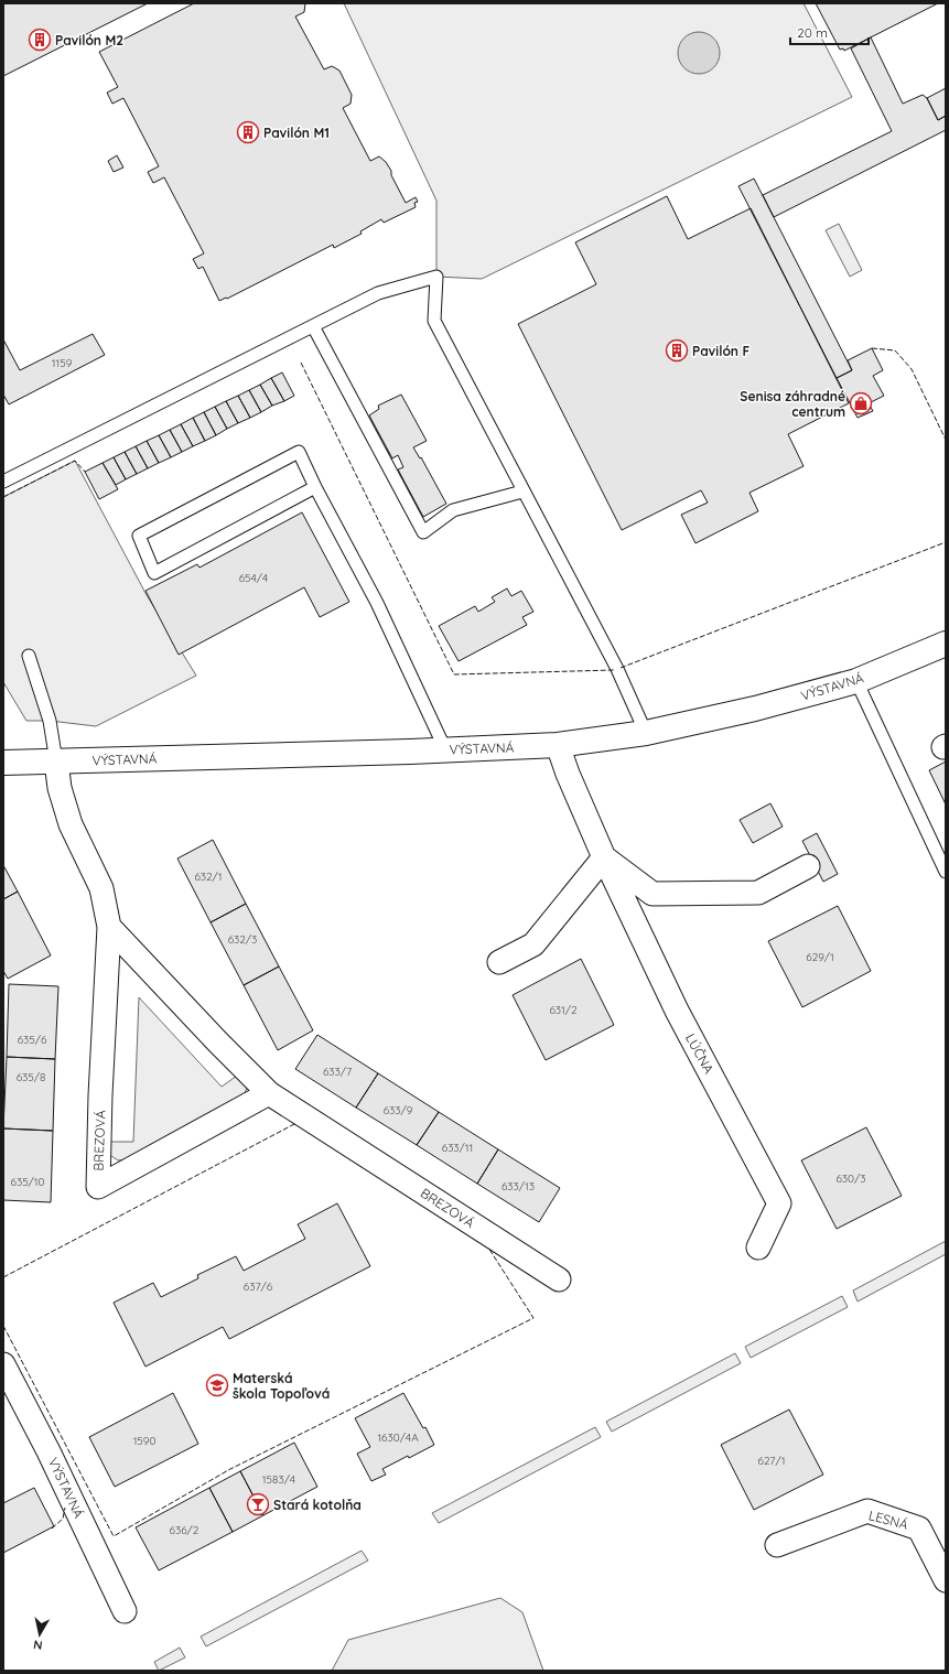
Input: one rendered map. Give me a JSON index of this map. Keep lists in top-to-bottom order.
{
  "streets": {
    "street": [
      "VÝSTAVNÁ",
      "LÚČNA",
      "BREZOVÁ",
      "LESNÁ"
    ]
  },
  "crossings": [
    ["VÝSTAVNÁ", "LÚČNA"],
    ["VÝSTAVNÁ", "BREZOVÁ"]
  ],
  "places": {
    "building": ["Pavilón M2", "Pavilón M1", "Pavilón F"],
    "shop": ["Senisa záhradné centrum"],
    "school or university": ["Materská škola Topoľová"],
    "bar": ["Stará kotolňa"]
  },
  "house_numbers": [
    "1159",
    "654/4",
    "632/1",
    "632/3",
    "629/1",
    "631/2",
    "635/6",
    "633/7",
    "635/8",
    "633/9",
    "633/11",
    "630/3",
    "635/10",
    "633/13",
    "637/6",
    "1630/4A",
    "1590",
    "627/1",
    "1583/4",
    "636/2"
  ],
  "scale_bar": "20 m",
  "north": "bottom"
}
